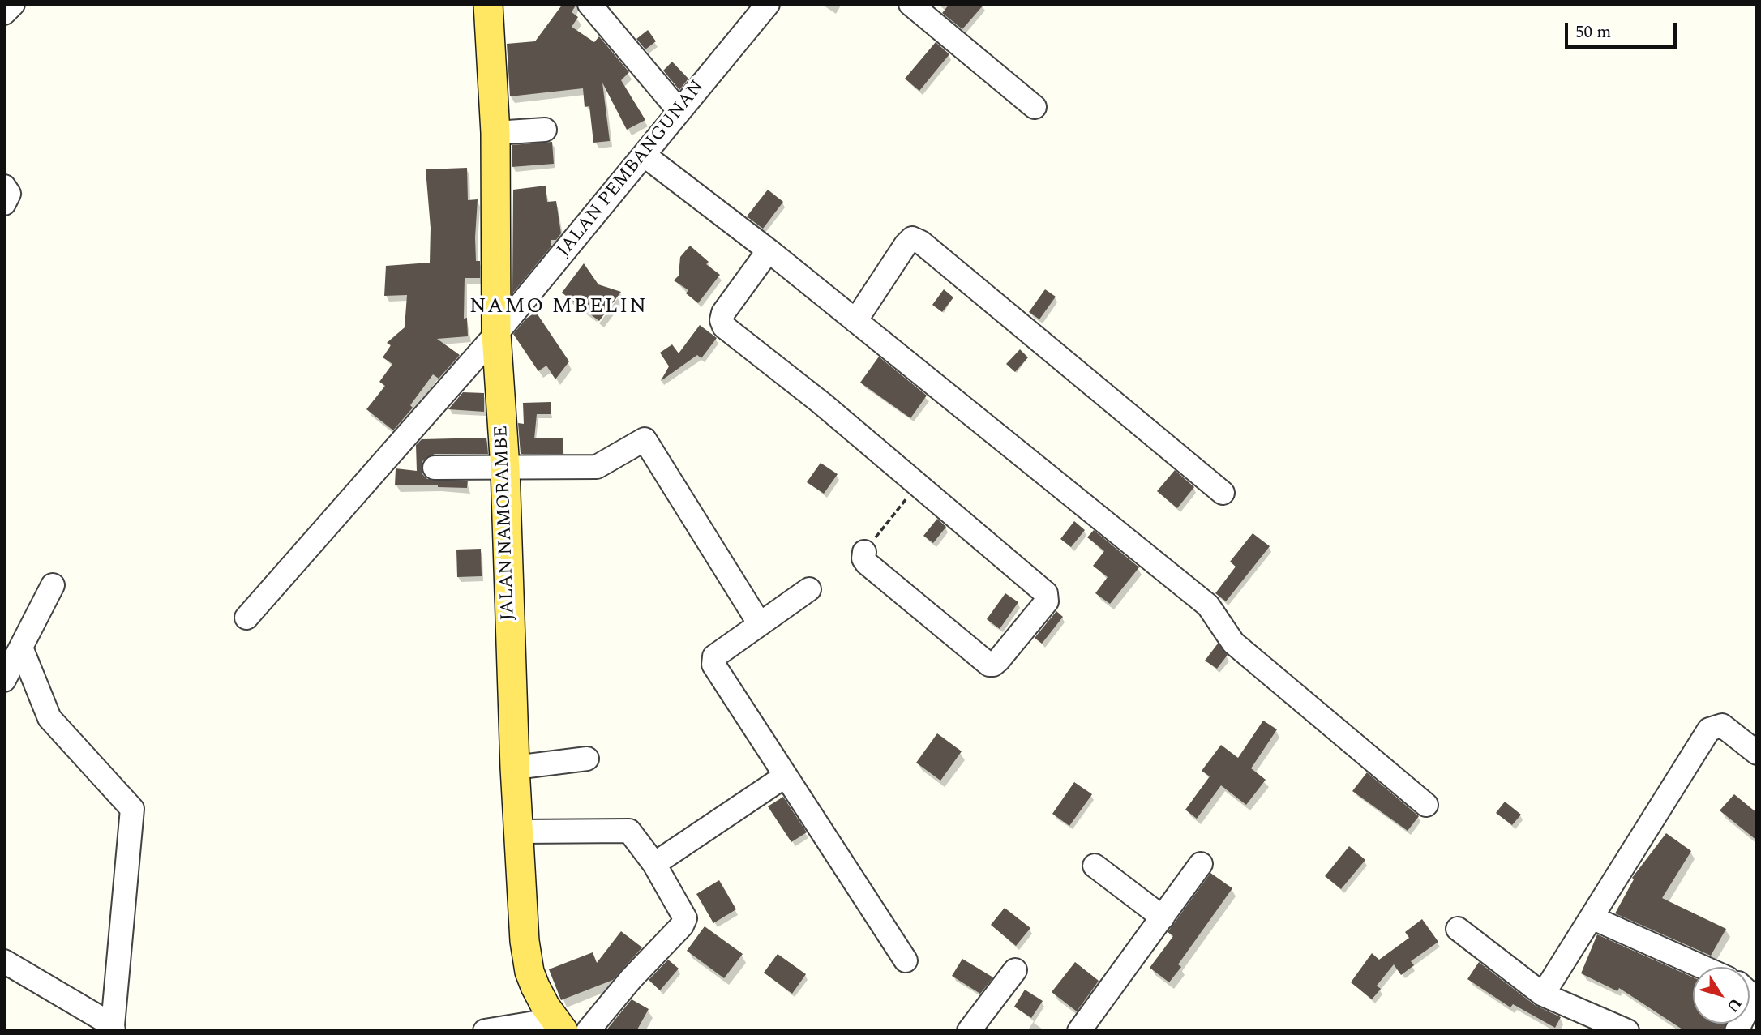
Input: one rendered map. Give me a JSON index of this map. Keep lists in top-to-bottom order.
{
  "streets": {
    "main road": ["JALAN NAMORAMBE"],
    "street": ["JALAN PEMBANGUNAN"]
  },
  "crossings": [
    ["JALAN PEMBANGUNAN", "JALAN NAMORAMBE"]
  ],
  "districts": ["NAMO MBELIN"],
  "scale_bar": "50 m",
  "north": "bottom right"
}
